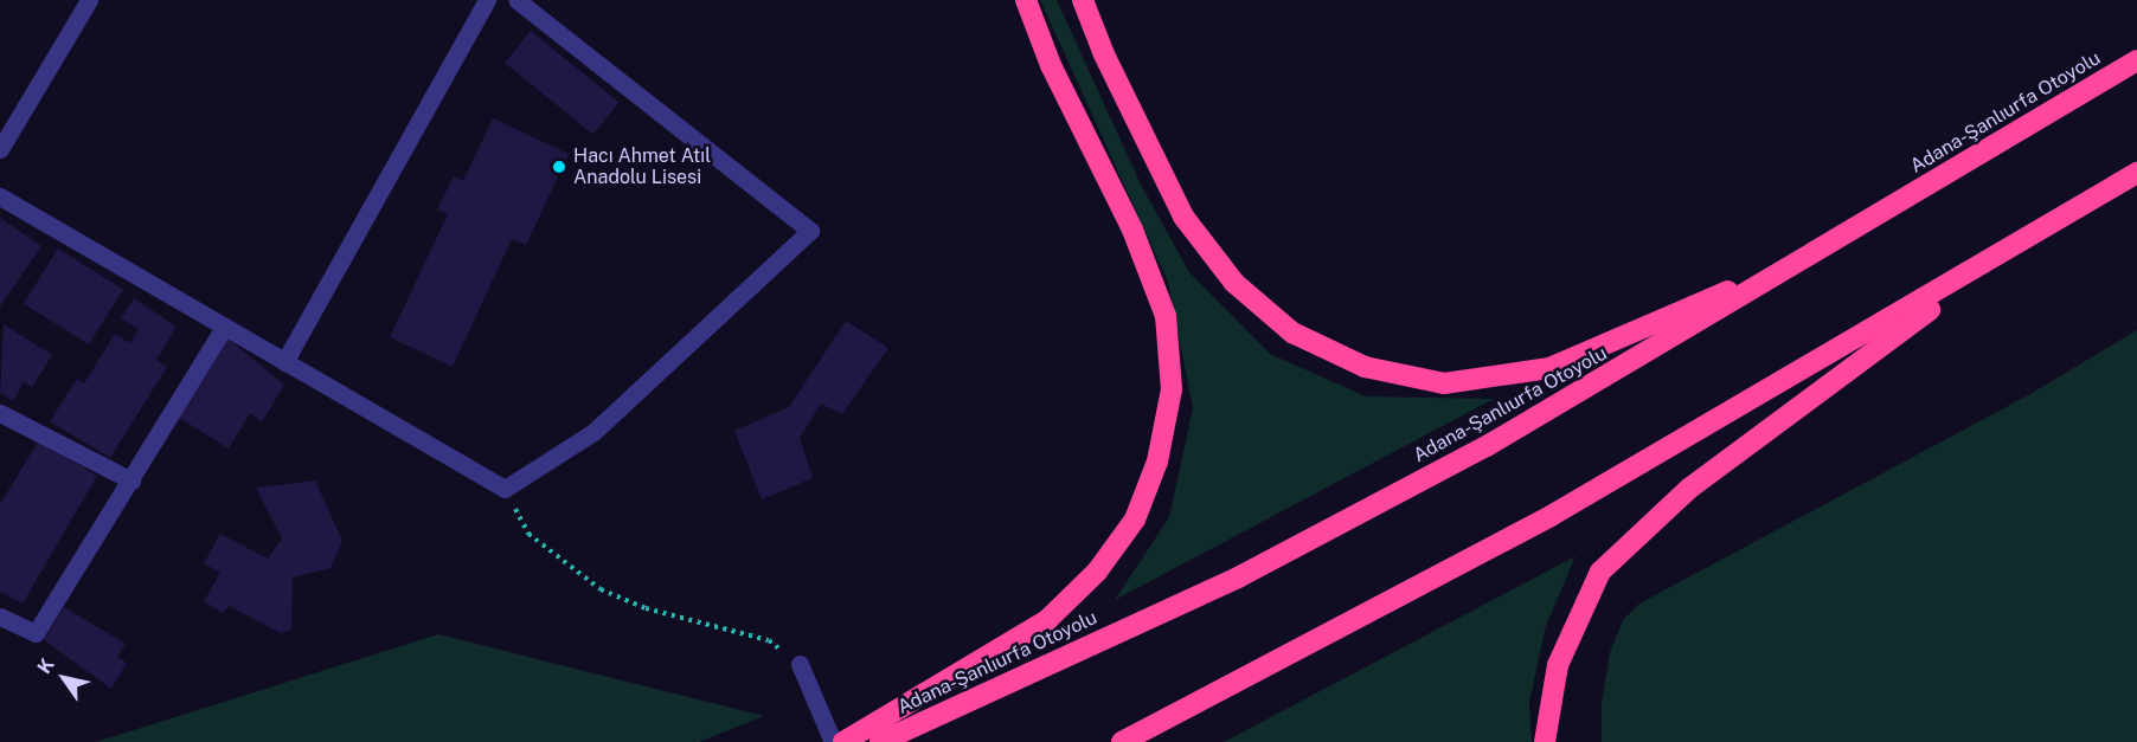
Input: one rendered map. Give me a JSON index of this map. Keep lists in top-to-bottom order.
{
  "streets": {
    "highway": ["Adana-Şanlıurfa Otoyolu"]
  },
  "places": ["Hacı Ahmet Atıl Anadolu Lisesi"],
  "north": "top left"
}
